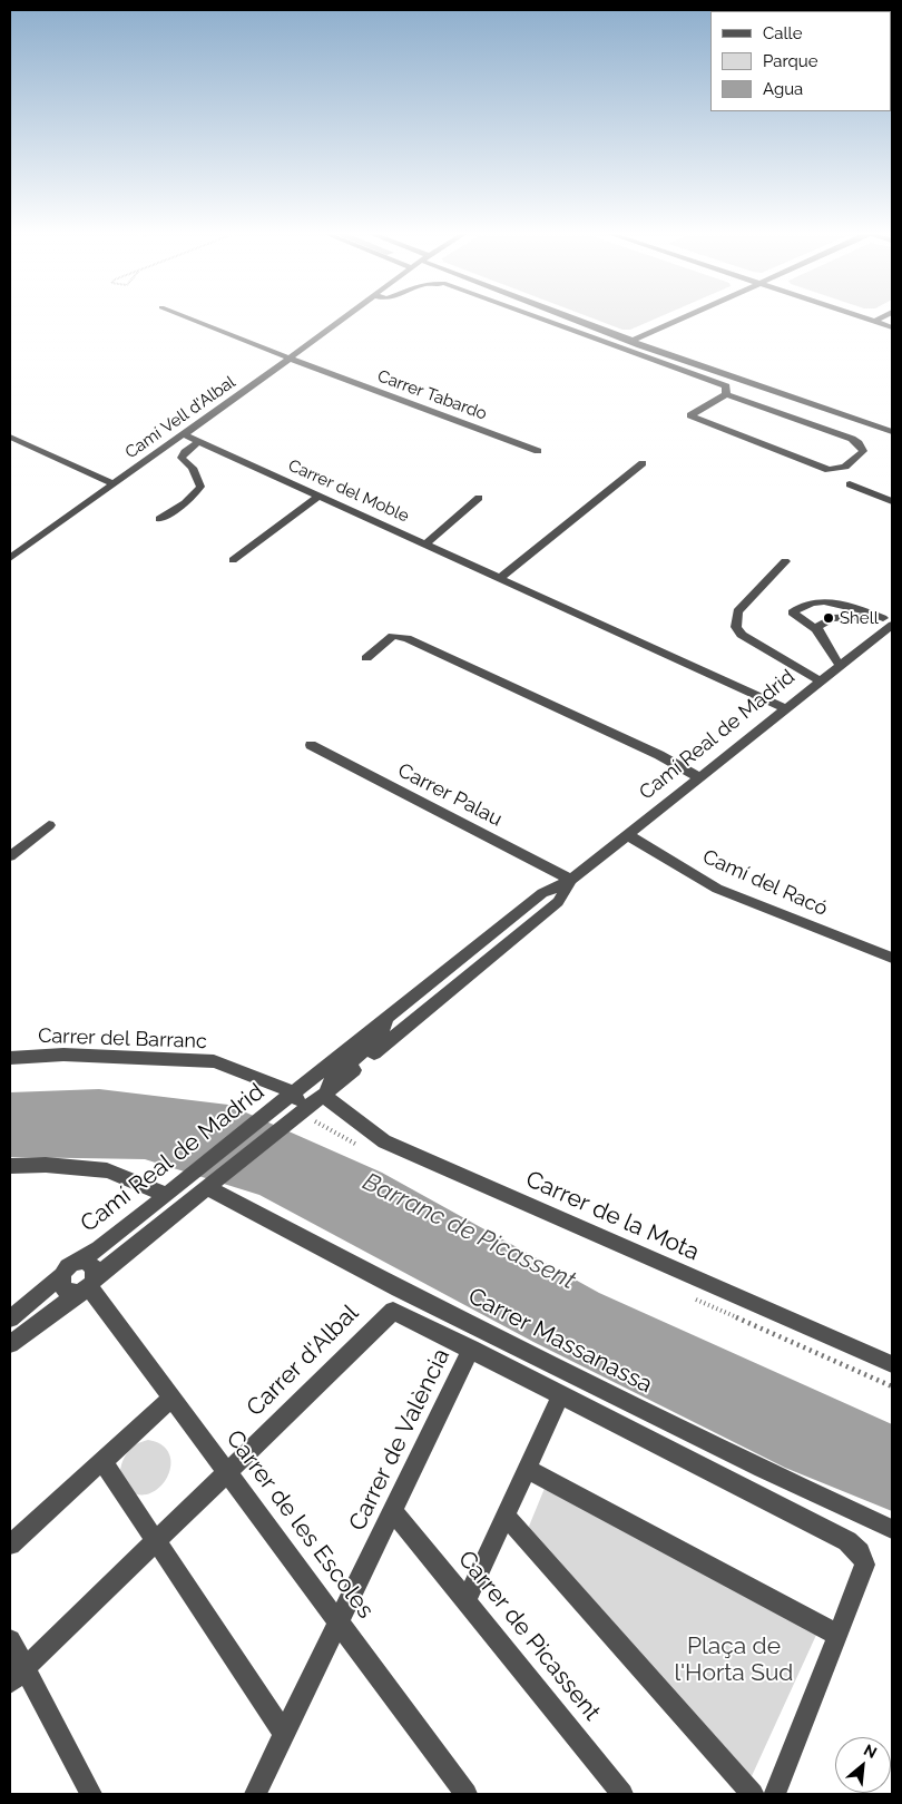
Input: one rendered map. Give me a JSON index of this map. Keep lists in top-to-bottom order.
{
  "streets": {
    "street": [
      "Carrer Tabardo",
      "Camí Vell d'Albal",
      "Carrer del Moble",
      "Camí Real de Madrid",
      "Carrer Palau",
      "Camí del Racó",
      "Carrer del Barranc",
      "Carrer de la Mota",
      "Carrer Massanassa",
      "Carrer d'Albal",
      "Carrer de València",
      "Carrer de les Escoles",
      "Carrer de Picassent"
    ]
  },
  "crossings": [
    ["Carrer Tabardo", "Camí Vell d'Albal"],
    ["Camí Vell d'Albal", "Carrer del Moble"],
    ["Carrer del Moble", "Camí Real de Madrid"],
    ["Camí Real de Madrid", "Carrer Palau"],
    ["Camí Real de Madrid", "Camí del Racó"],
    ["Camí Real de Madrid", "Carrer del Barranc"],
    ["Camí Real de Madrid", "Carrer de la Mota"],
    ["Carrer d'Albal", "Carrer de València"],
    ["Carrer d'Albal", "Carrer de les Escoles"],
    ["Carrer de València", "Carrer de les Escoles"],
    ["Carrer de València", "Carrer de Picassent"]
  ],
  "water": ["Barranc de Picassent"],
  "parks": ["Plaça de l'Horta Sud"],
  "places": ["Shell"],
  "legend": ["Calle", "Parque", "Agua"],
  "north": "top right"
}
